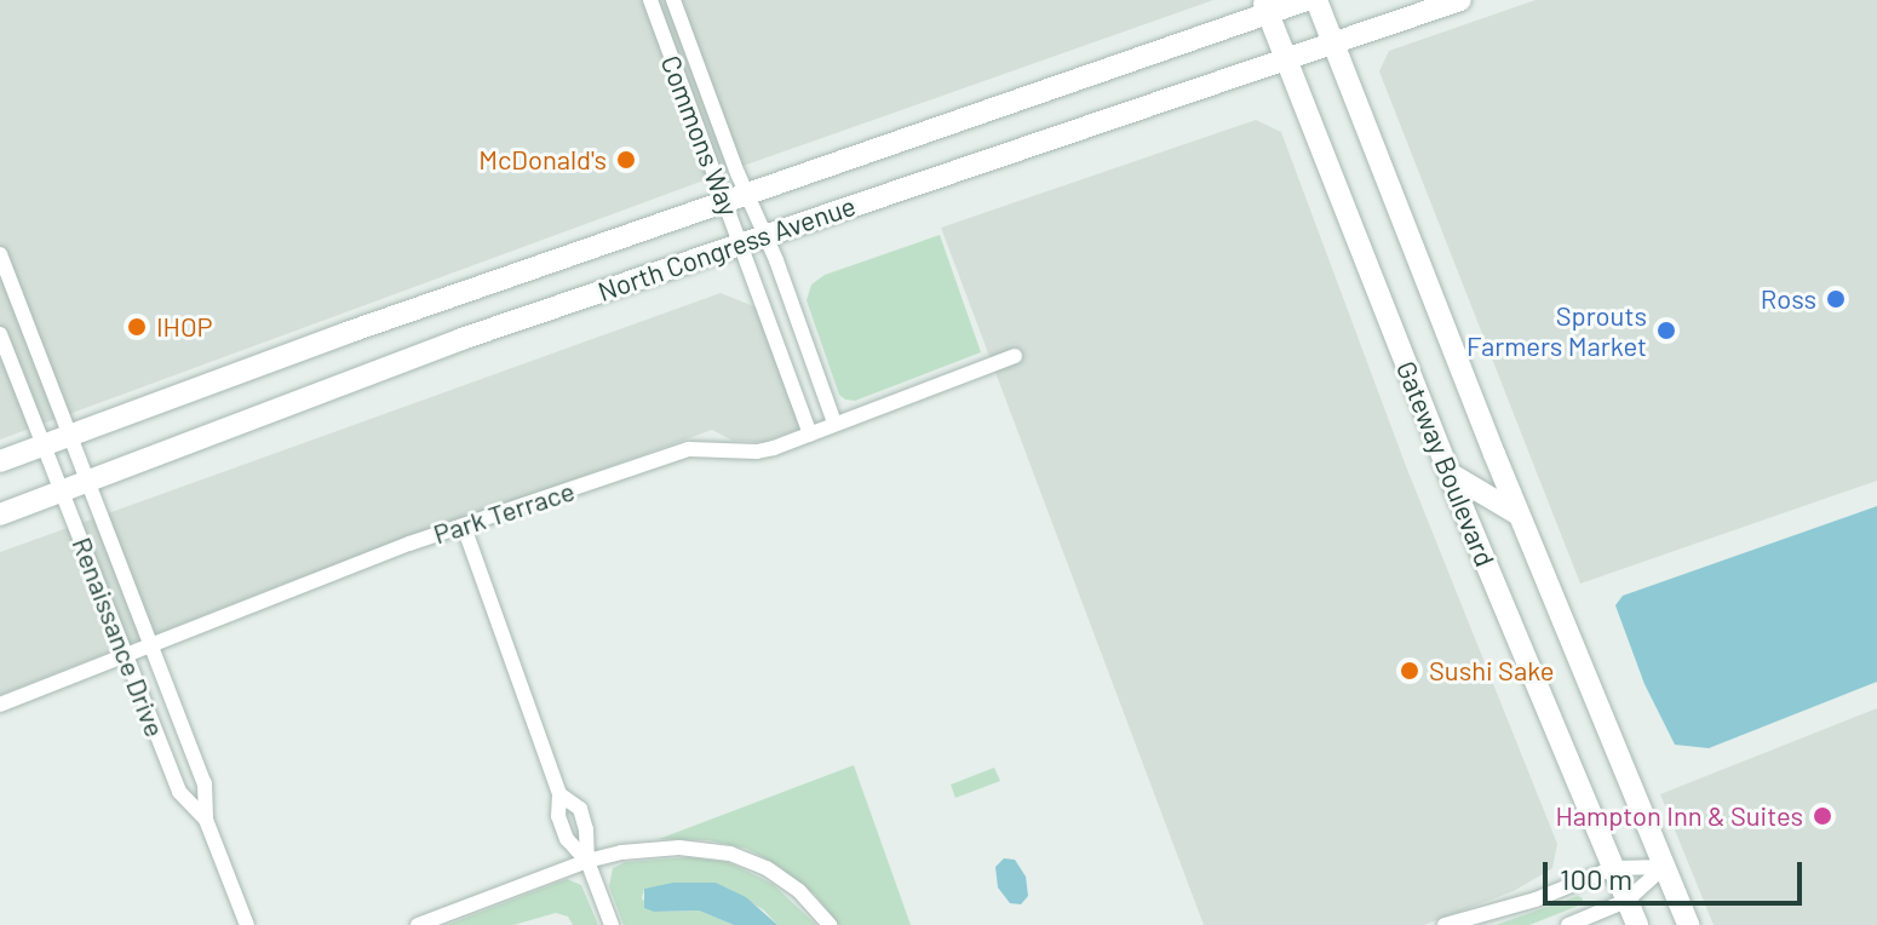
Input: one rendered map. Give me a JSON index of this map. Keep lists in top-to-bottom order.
{
  "streets": {
    "main road": ["North Congress Avenue", "Gateway Boulevard"],
    "street": ["Commons Way", "Park Terrace", "Renaissance Drive"]
  },
  "crossings": [
    ["Commons Way", "North Congress Avenue"],
    ["Commons Way", "Park Terrace"],
    ["North Congress Avenue", "Gateway Boulevard"],
    ["North Congress Avenue", "Renaissance Drive"],
    ["Park Terrace", "Renaissance Drive"]
  ],
  "places": [
    "McDonald's",
    "Ross",
    "IHOP",
    "Sprouts Farmers Market",
    "Sushi Sake",
    "Hampton Inn & Suites"
  ],
  "scale_bar": "100 m"
}
